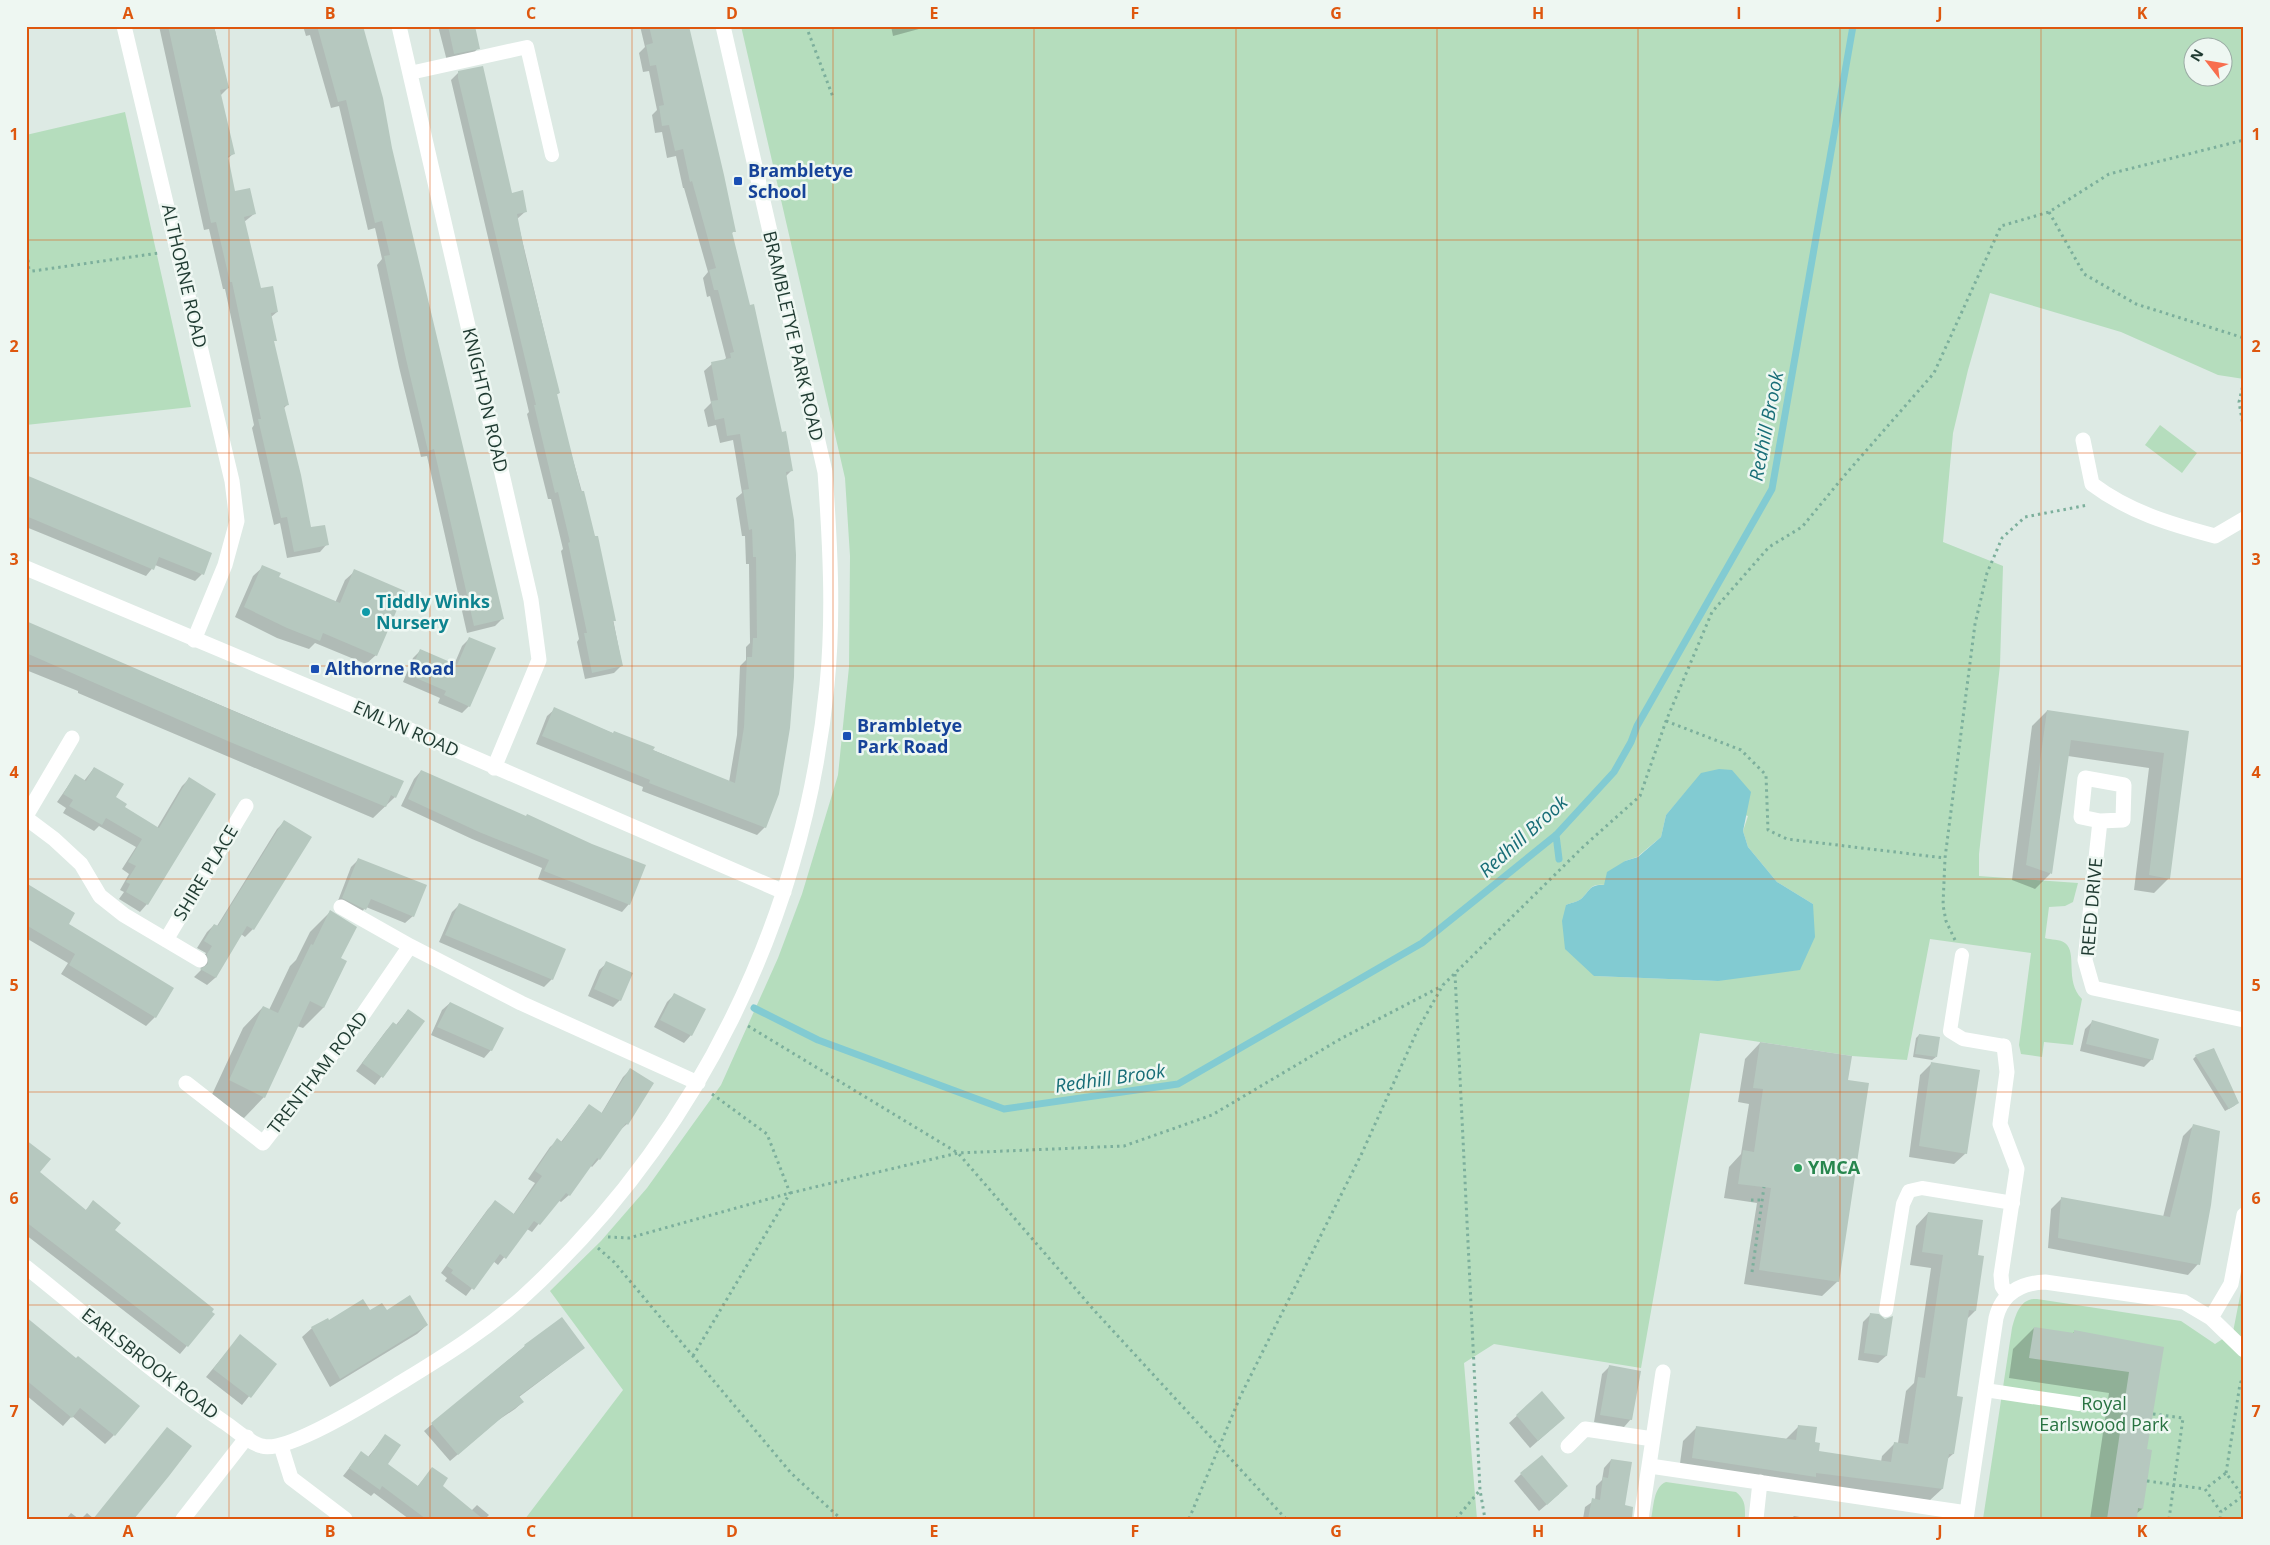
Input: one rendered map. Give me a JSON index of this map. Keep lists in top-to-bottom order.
{
  "streets": {
    "street": [
      "ALTHORNE ROAD",
      "BRAMBLETYE PARK ROAD",
      "KNIGHTON ROAD",
      "EMLYN ROAD",
      "SHIRE PLACE",
      "REED DRIVE",
      "TRENTHAM ROAD",
      "EARLSBROOK ROAD"
    ]
  },
  "crossings": [
    ["ALTHORNE ROAD", "EMLYN ROAD"],
    ["BRAMBLETYE PARK ROAD", "EMLYN ROAD"],
    ["BRAMBLETYE PARK ROAD", "EARLSBROOK ROAD"],
    ["KNIGHTON ROAD", "EMLYN ROAD"]
  ],
  "water": ["Redhill Brook"],
  "parks": ["Royal Earlswood Park"],
  "places": {
    "transit": ["Brambletye School", "Althorne Road", "Brambletye Park Road"],
    "other": ["Tiddly Winks Nursery", "YMCA"]
  },
  "north": "top left",
  "grid": {
    "columns": [
      "A",
      "B",
      "C",
      "D",
      "E",
      "F",
      "G",
      "H",
      "I",
      "J",
      "K"
    ],
    "rows": [
      "1",
      "2",
      "3",
      "4",
      "5",
      "6",
      "7"
    ]
  }
}
